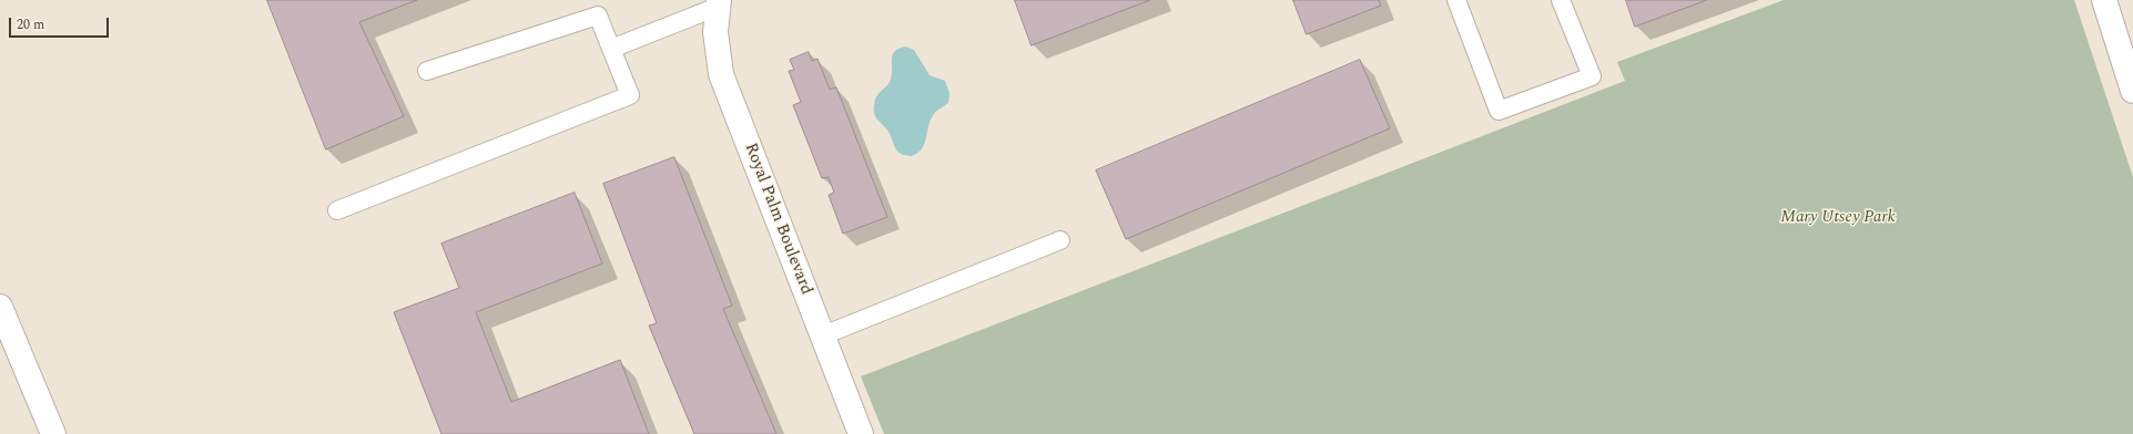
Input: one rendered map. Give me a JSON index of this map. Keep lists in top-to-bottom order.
{
  "streets": {
    "street": ["Royal Palm Boulevard"]
  },
  "parks": ["Mary Utsey Park"],
  "scale_bar": "20 m"
}
